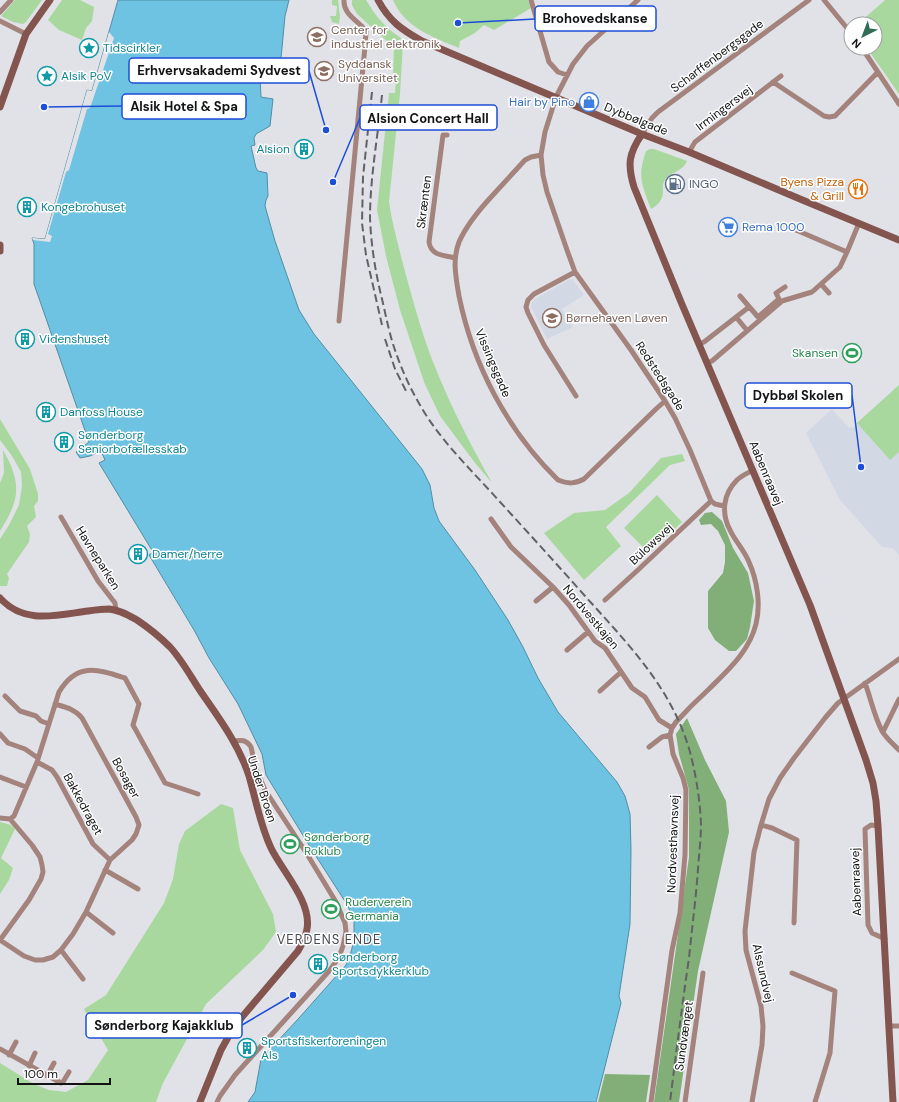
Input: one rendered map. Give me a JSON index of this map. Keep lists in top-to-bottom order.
{
  "streets": {
    "street": [
      "Scharffenbergsgade",
      "Irmingersvej",
      "Dybbølgade",
      "Skrænten",
      "Vissingsgade",
      "Redstedsgade",
      "Aabenraavej",
      "Bülowsvej",
      "Havneparken",
      "Nordvestkajen",
      "Bosager",
      "Under Broen",
      "Bakkedraget",
      "Nordvesthavnsvej",
      "Alssundvej",
      "Sundvænget"
    ]
  },
  "crossings": [
    ["Scharffenbergsgade", "Dybbølgade"],
    ["Scharffenbergsgade", "Aabenraavej"],
    ["Irmingersvej", "Dybbølgade"],
    ["Dybbølgade", "Redstedsgade"],
    ["Dybbølgade", "Aabenraavej"],
    ["Skrænten", "Vissingsgade"],
    ["Vissingsgade", "Redstedsgade"],
    ["Redstedsgade", "Bülowsvej"],
    ["Aabenraavej", "Alssundvej"],
    ["Havneparken", "Under Broen"],
    ["Nordvestkajen", "Nordvesthavnsvej"],
    ["Bosager", "Bakkedraget"]
  ],
  "districts": ["VERDENS ENDE"],
  "places": {
    "other": [
      "Brohovedskanse",
      "Alsik Hotel & Spa",
      "Erhvervsakademi Sydvest",
      "Alsion Concert Hall",
      "Dybbøl Skolen",
      "Sønderborg Kajakklub"
    ],
    "school or university": ["Center for industriel elektronik", "Syddansk Universitet", "Børnehaven Løven"],
    "place": ["Tidscirkler", "Alsik PoV"],
    "shop": ["Hair by Pino"],
    "building": [
      "Alsion",
      "Kongebrohuset",
      "Videnshuset",
      "Danfoss House",
      "Sønderborg Seniorbofællesskab",
      "Damer/herre",
      "Sønderborg Sportsdykkerklub",
      "Sportsfiskerforeningen Als"
    ],
    "fuel station": ["INGO"],
    "restaurant": ["Byens Pizza & Grill"],
    "supermarket": ["Rema 1000"],
    "sports": ["Skansen", "Sønderborg Roklub", "Ruderverein Germania"]
  },
  "scale_bar": "100 m",
  "north": "bottom left"
}
